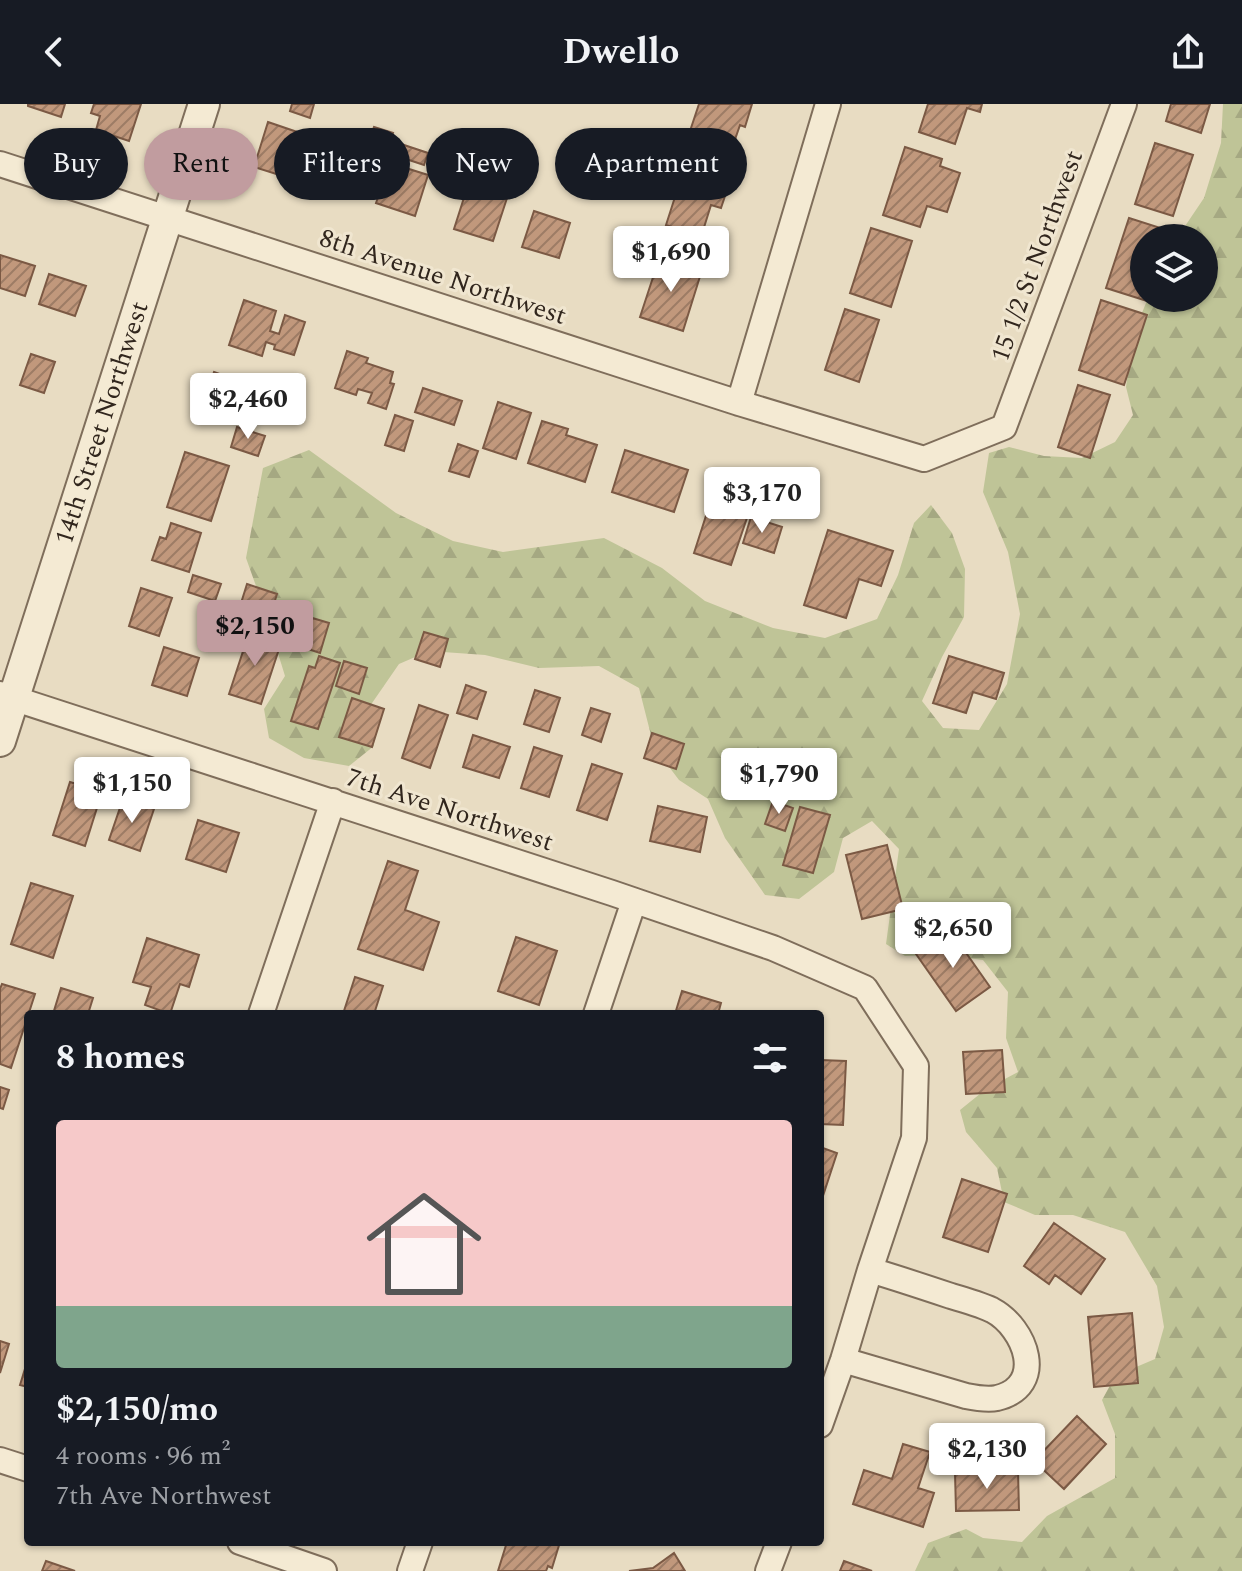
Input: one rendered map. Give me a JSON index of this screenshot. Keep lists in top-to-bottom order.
{
  "streets": {
    "street": [
      "15 1/2 St Northwest",
      "8th Avenue Northwest",
      "14th Street Northwest",
      "7th Ave Northwest"
    ]
  },
  "crossings": [
    ["15 1/2 St Northwest", "8th Avenue Northwest"],
    ["8th Avenue Northwest", "14th Street Northwest"],
    ["14th Street Northwest", "7th Ave Northwest"]
  ],
  "page": {
    "header": "Dwello",
    "chip": [
      "Buy",
      "Rent",
      "Filters",
      "New",
      "Apartment"
    ],
    "price": [
      "$1,690",
      "$2,460",
      "$3,170",
      "$2,150",
      "$1,790",
      "$1,150",
      "$2,650",
      "$2,130"
    ],
    "heading": "8 homes",
    "list": [
      {
        "name": "$2,150/mo",
        "note": "4 rooms · 96 m² · 7th Ave Northwest"
      }
    ]
  }
}
